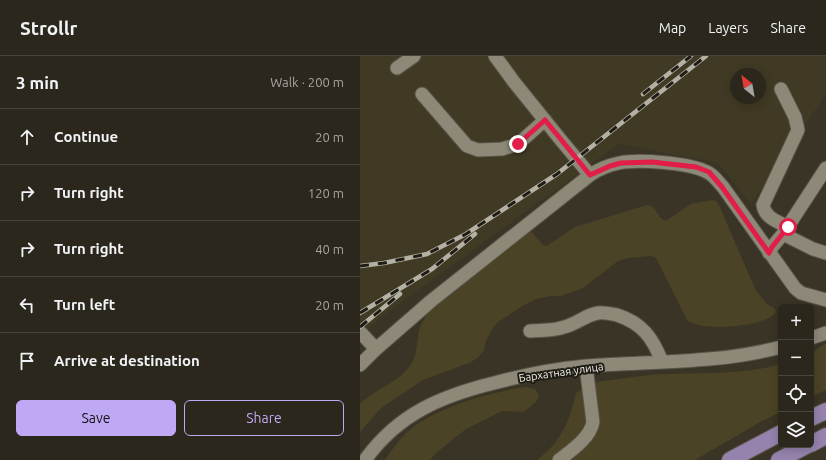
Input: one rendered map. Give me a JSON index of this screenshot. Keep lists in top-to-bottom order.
{
  "streets": {
    "street": ["Бархатная улица"]
  },
  "north": "top left",
  "page": {
    "header": "Strollr",
    "nav": ["Map", "Layers", "Share"],
    "heading": ["3 min", "Walk · 200 m"],
    "list": [
      ["Continue", "20 m"],
      ["Turn right", "120 m"],
      ["Turn right", "40 m"],
      ["Turn left", "20 m"],
      "Arrive at destination"
    ],
    "map_buttons": ["+", "−"],
    "buttons": ["Save", "Share"]
  }
}
